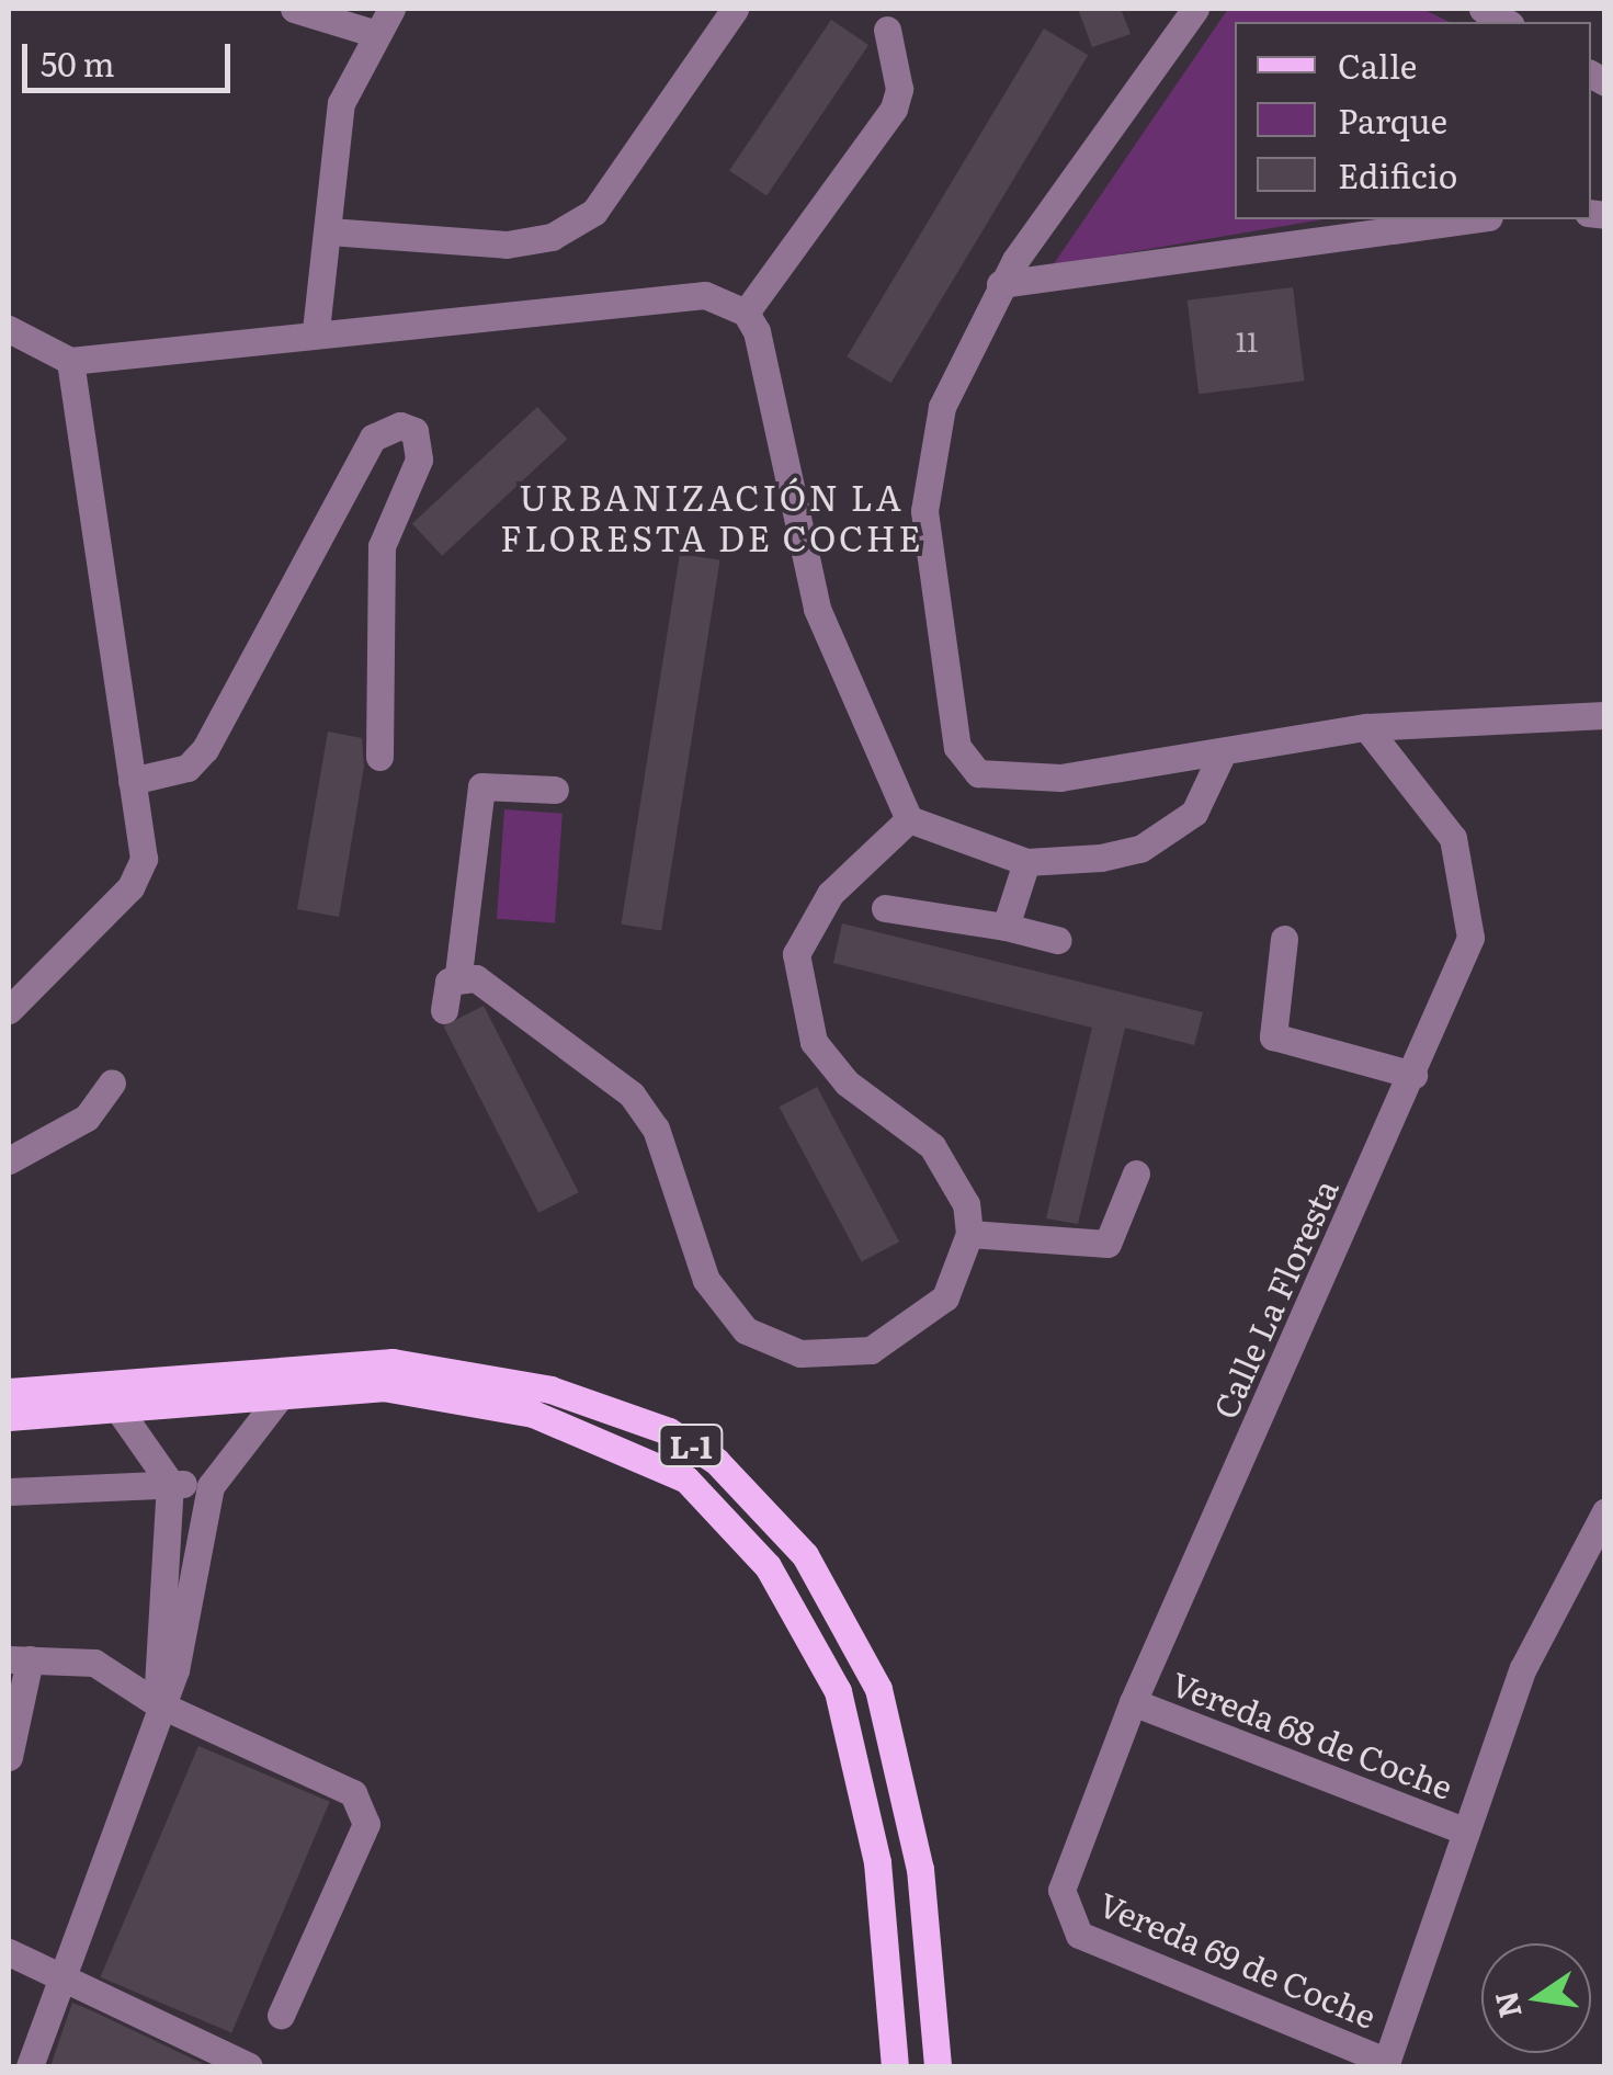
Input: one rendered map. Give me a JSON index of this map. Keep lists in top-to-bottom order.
{
  "streets": {
    "main road": ["L-1"],
    "street": ["Calle La Floresta", "Vereda 68 de Coche", "Vereda 69 de Coche"]
  },
  "crossings": [
    ["Calle La Floresta", "Vereda 68 de Coche"],
    ["Calle La Floresta", "Vereda 69 de Coche"]
  ],
  "districts": ["URBANIZACIÓN LA FLORESTA DE COCHE"],
  "house_numbers": ["11"],
  "legend": ["Calle", "Parque", "Edificio"],
  "scale_bar": "50 m",
  "north": "left"
}
